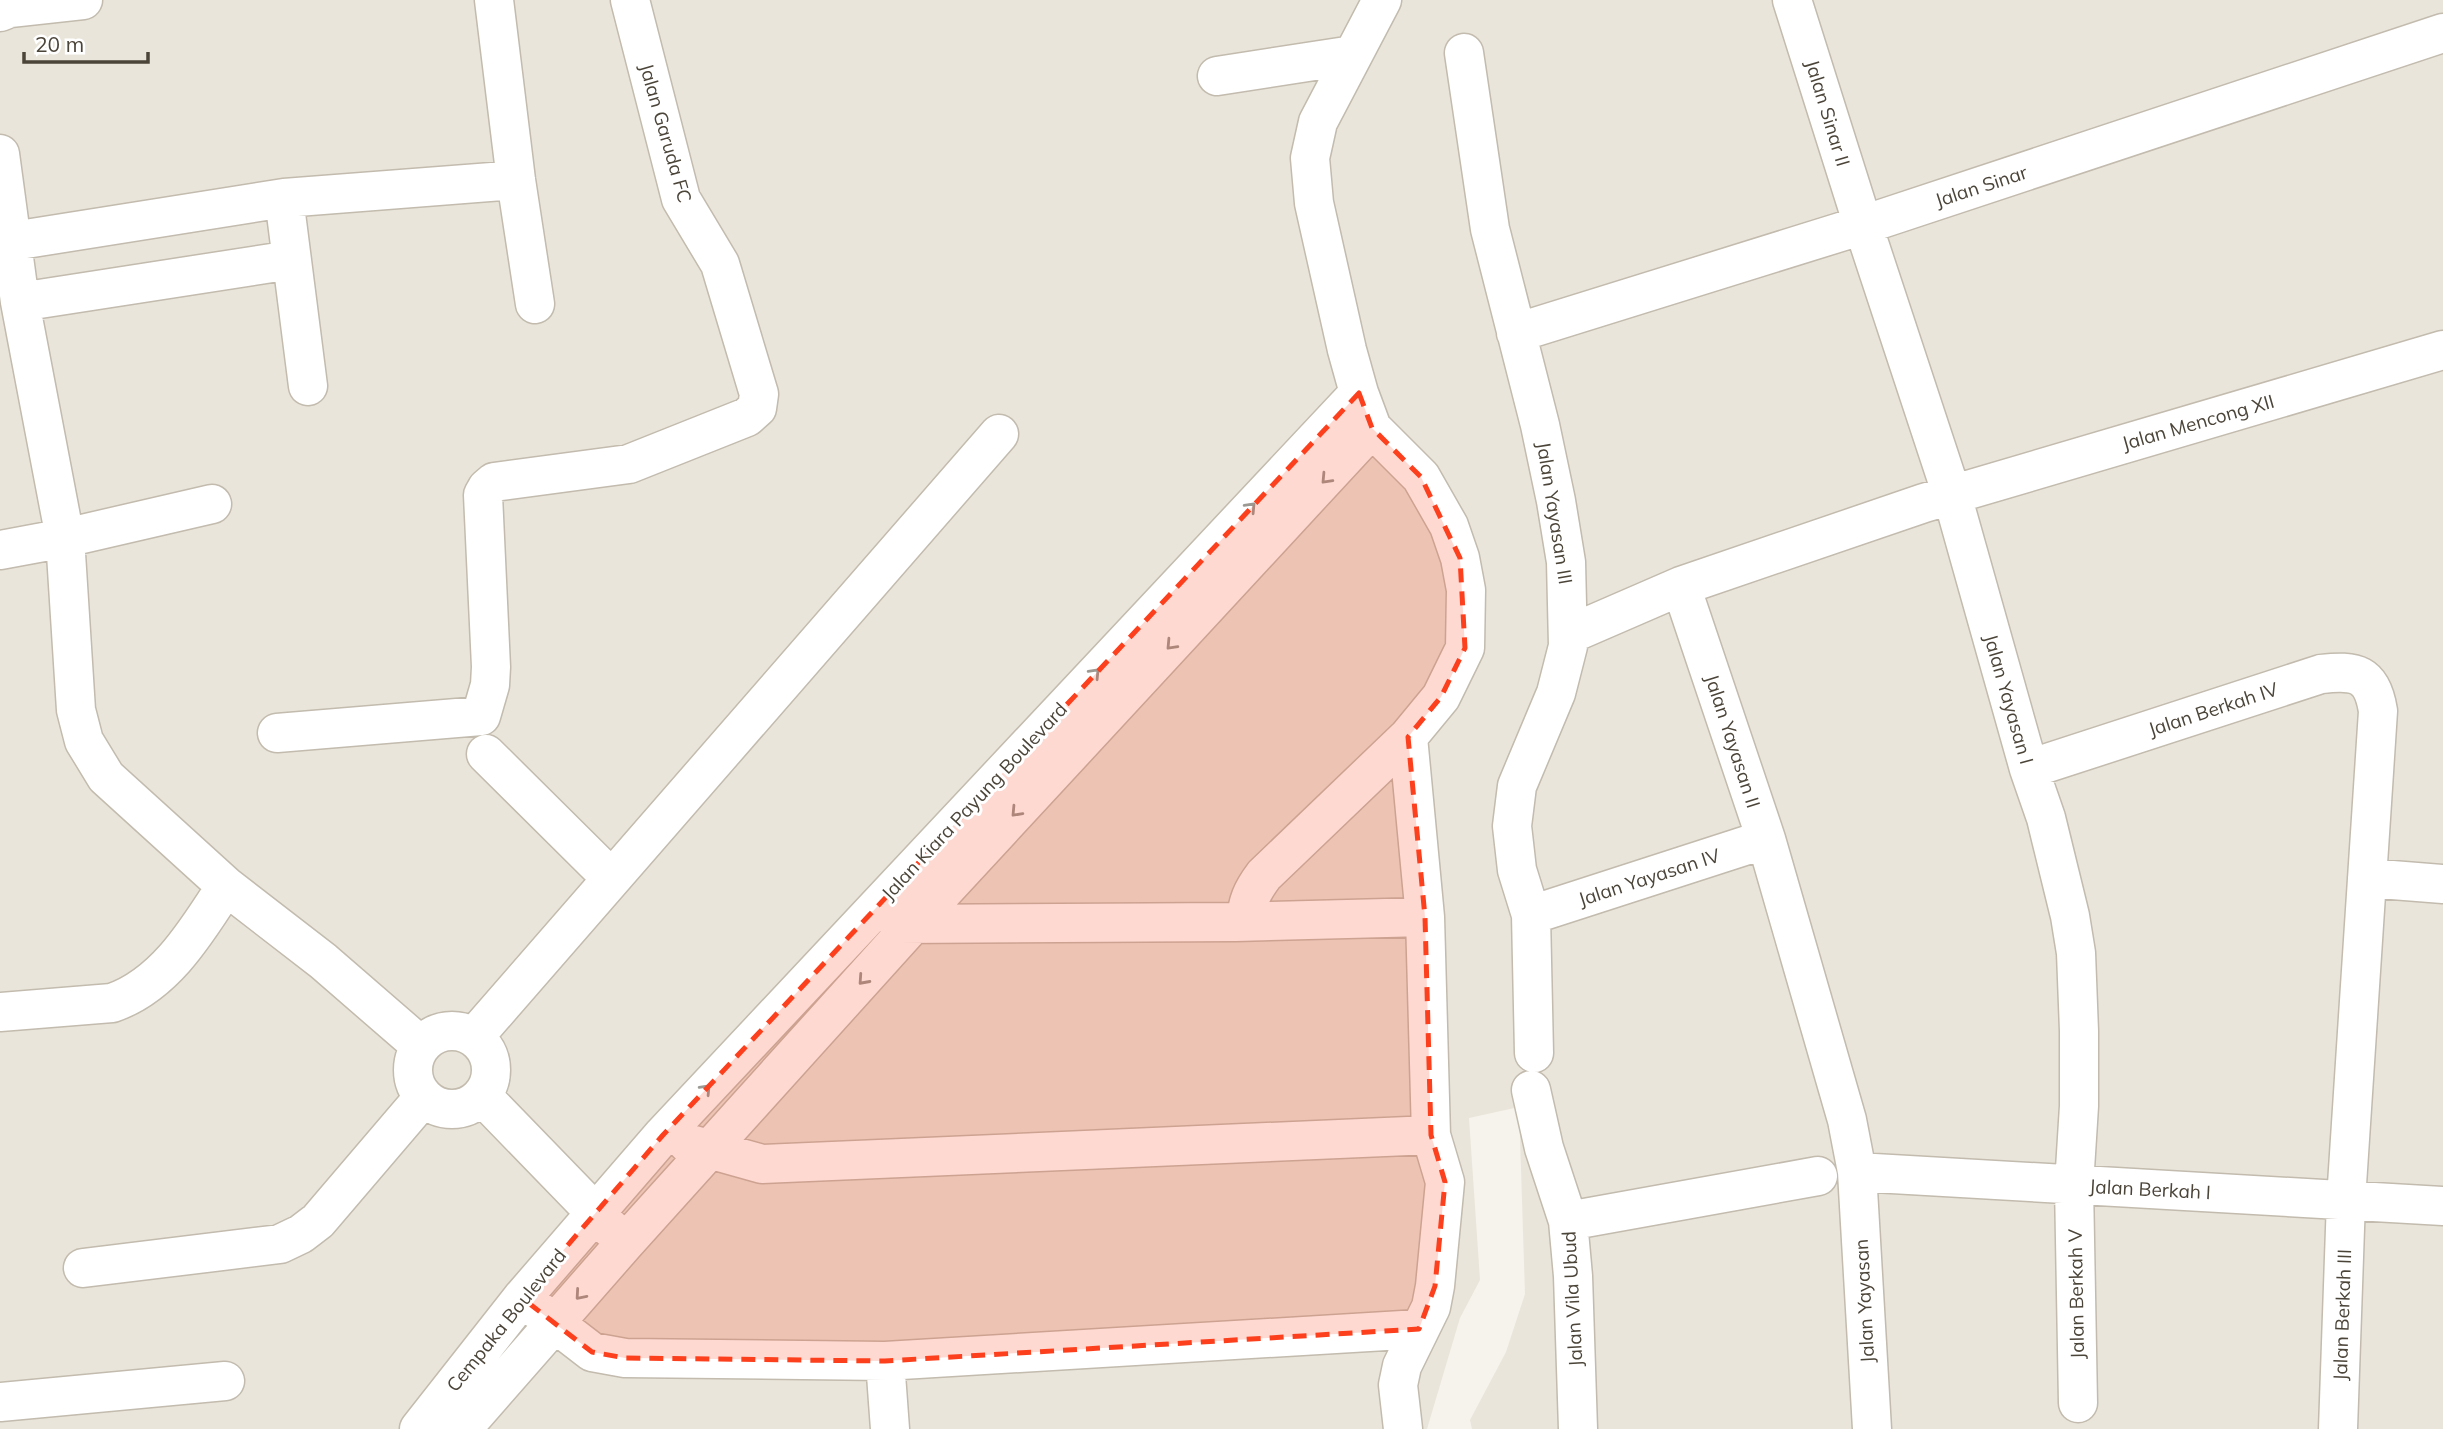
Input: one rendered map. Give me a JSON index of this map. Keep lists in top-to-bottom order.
{
  "streets": {
    "street": [
      "Jalan Sinar II",
      "Jalan Garuda FC",
      "Jalan Sinar",
      "Jalan Mencong XII",
      "Jalan Yayasan III",
      "Jalan Yayasan I",
      "Jalan Berkah IV",
      "Jalan Yayasan II",
      "Jalan Kiara Payung Boulevard",
      "Jalan Yayasan IV",
      "Jalan Berkah I",
      "Jalan Berkah V",
      "Jalan Vila Ubud",
      "Jalan Yayasan",
      "Jalan Berkah III",
      "Cempaka Boulevard"
    ]
  },
  "crossings": [
    ["Jalan Sinar II", "Jalan Sinar"],
    ["Jalan Sinar II", "Jalan Yayasan I"],
    ["Jalan Sinar", "Jalan Yayasan III"],
    ["Jalan Sinar", "Jalan Yayasan I"],
    ["Jalan Mencong XII", "Jalan Yayasan I"],
    ["Jalan Yayasan III", "Jalan Yayasan IV"],
    ["Jalan Yayasan III", "Jalan Vila Ubud"],
    ["Jalan Yayasan I", "Jalan Berkah IV"],
    ["Jalan Yayasan I", "Jalan Berkah I"],
    ["Jalan Yayasan I", "Jalan Berkah V"],
    ["Jalan Berkah IV", "Jalan Berkah III"],
    ["Jalan Yayasan II", "Jalan Yayasan IV"],
    ["Jalan Yayasan II", "Jalan Berkah I"],
    ["Jalan Yayasan II", "Jalan Yayasan"],
    ["Jalan Kiara Payung Boulevard", "Cempaka Boulevard"],
    ["Jalan Berkah I", "Jalan Berkah V"],
    ["Jalan Berkah I", "Jalan Yayasan"],
    ["Jalan Berkah I", "Jalan Berkah III"]
  ],
  "scale_bar": "20 m"
}
